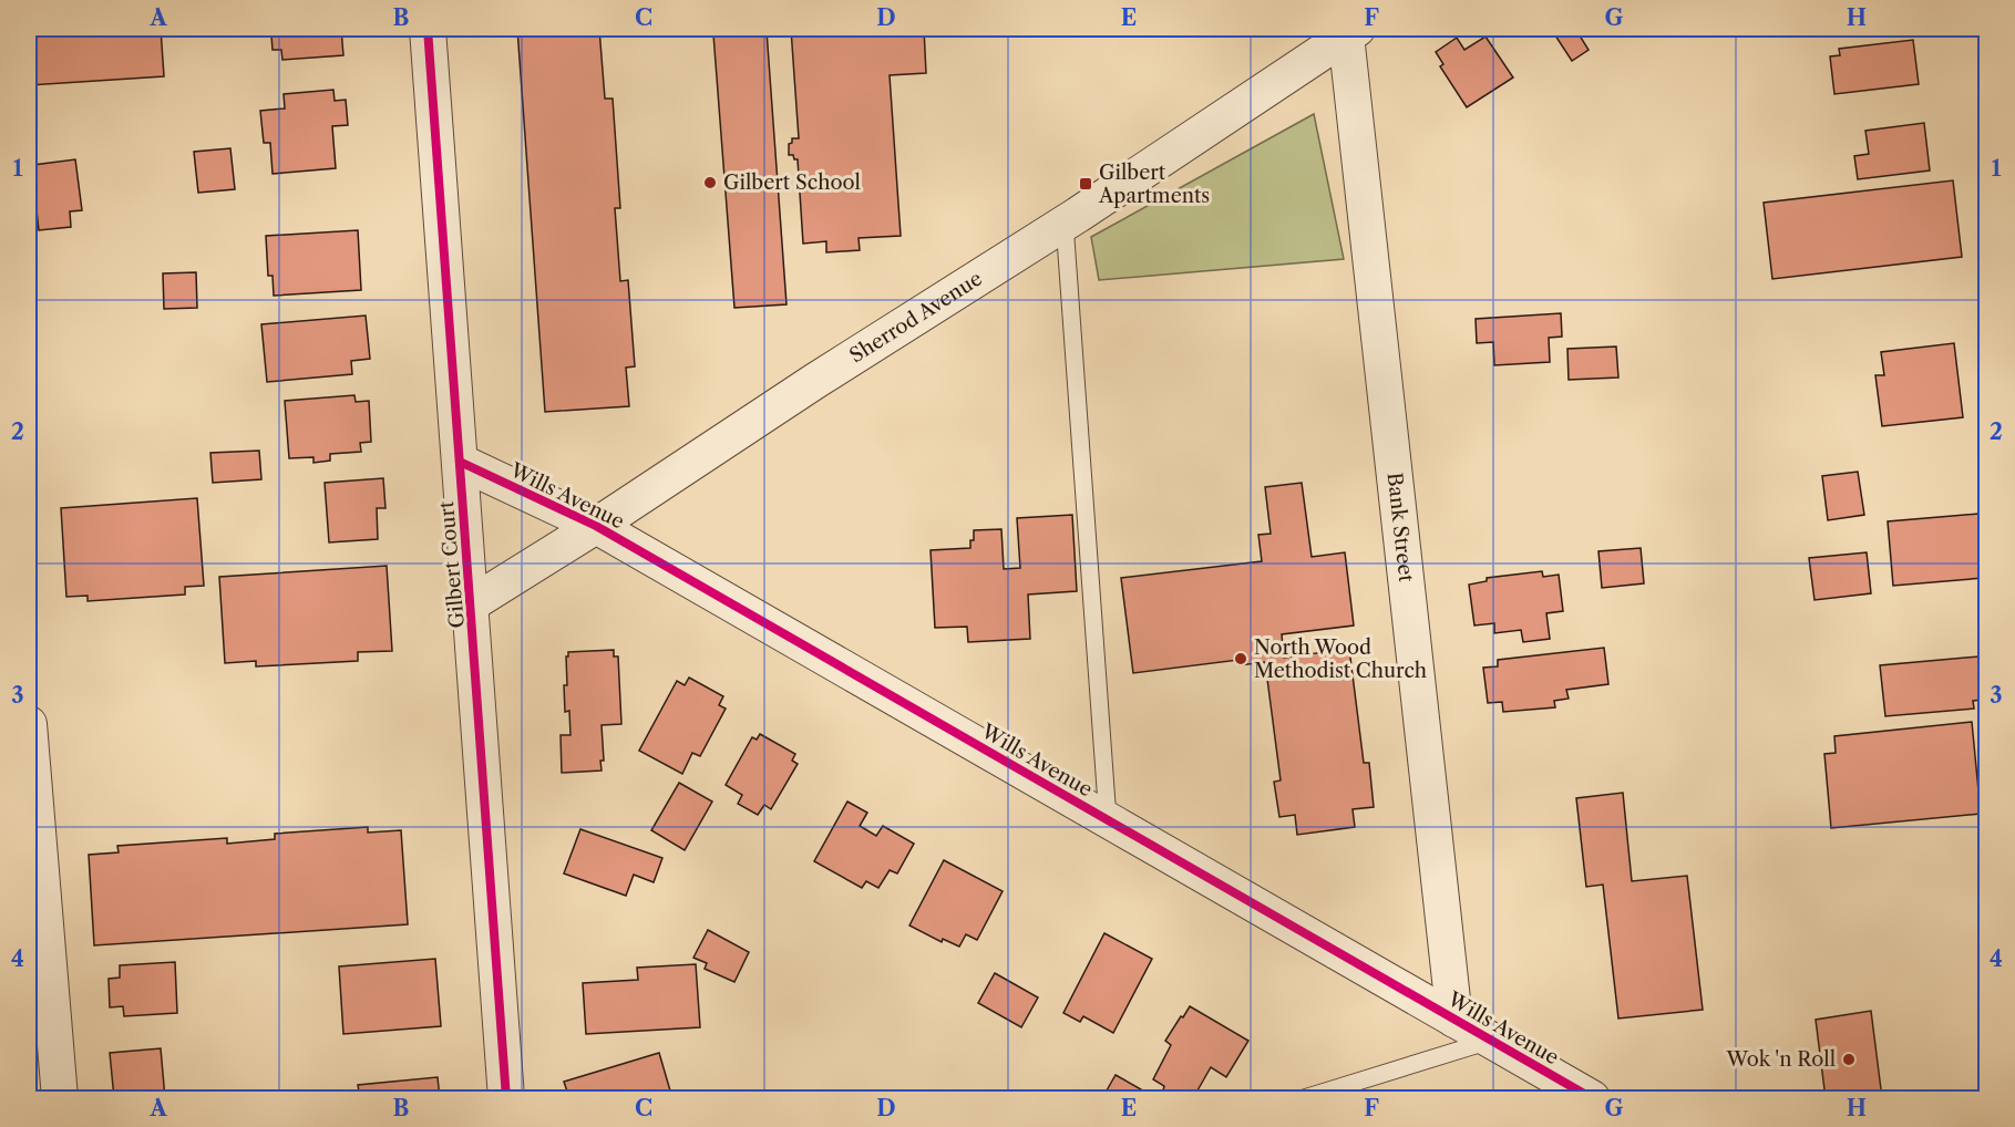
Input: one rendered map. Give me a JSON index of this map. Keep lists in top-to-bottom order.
{
  "streets": {
    "street": [
      "Sherrod Avenue",
      "Wills Avenue",
      "Bank Street",
      "Gilbert Court"
    ]
  },
  "crossings": [
    ["Sherrod Avenue", "Wills Avenue"],
    ["Sherrod Avenue", "Bank Street"],
    ["Sherrod Avenue", "Gilbert Court"],
    ["Wills Avenue", "Bank Street"],
    ["Wills Avenue", "Gilbert Court"]
  ],
  "places": {
    "other": ["Gilbert School", "North Wood Methodist Church", "Wok 'n Roll"],
    "transit": ["Gilbert Apartments"]
  },
  "grid": {
    "columns": [
      "A",
      "B",
      "C",
      "D",
      "E",
      "F",
      "G",
      "H"
    ],
    "rows": [
      "1",
      "2",
      "3",
      "4"
    ]
  }
}
